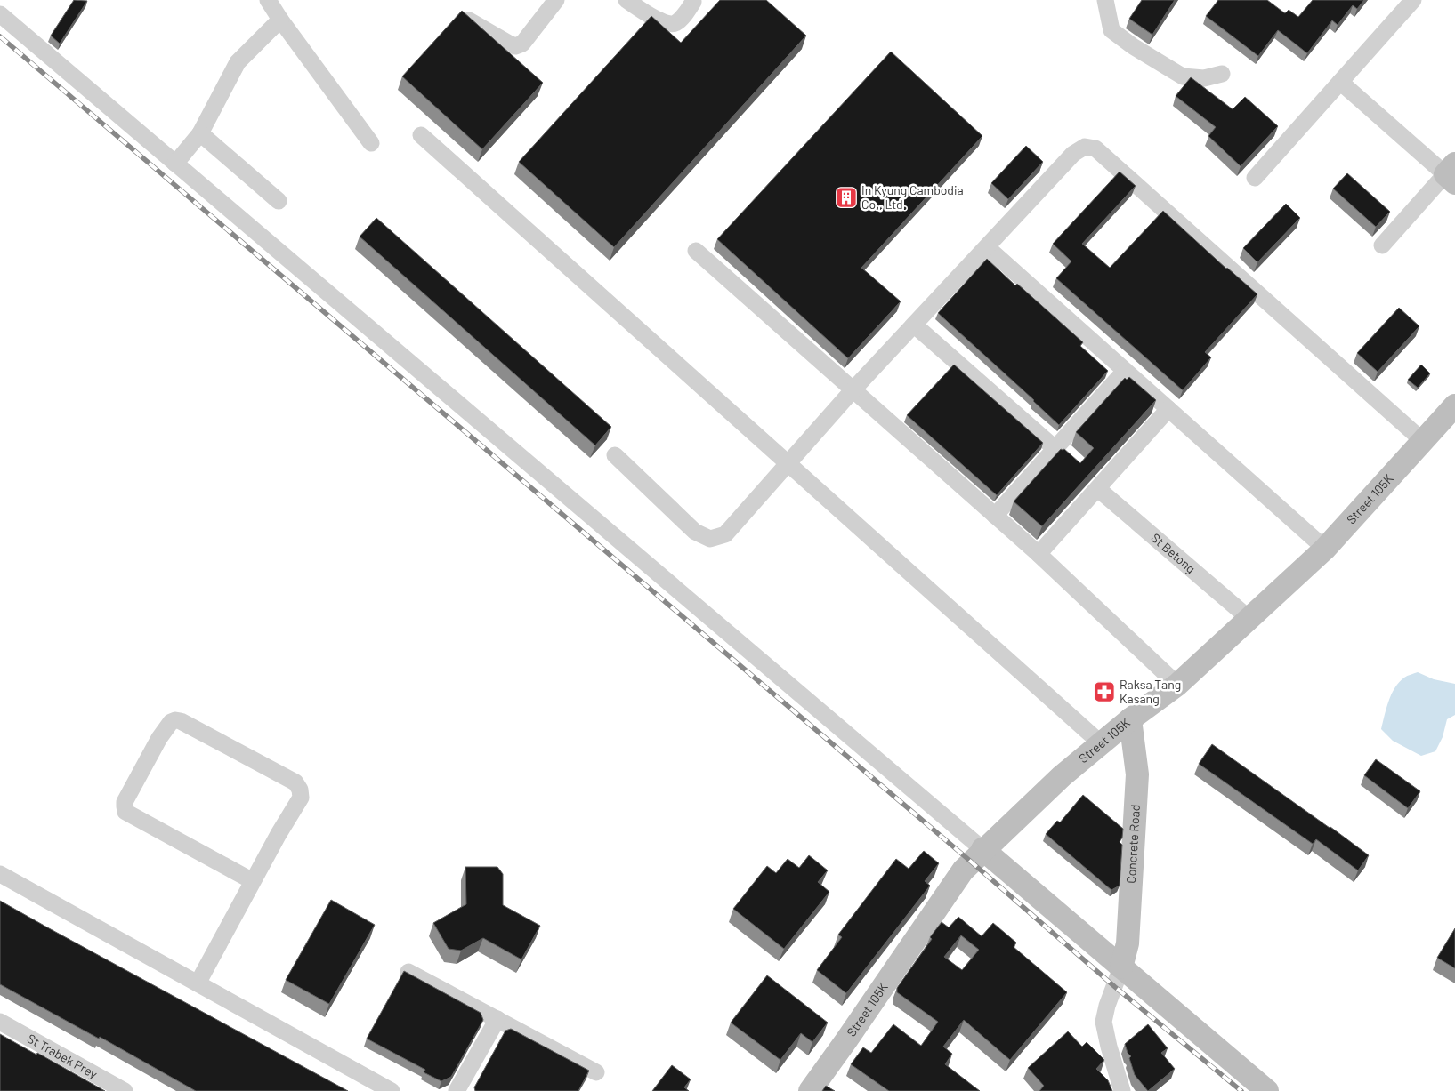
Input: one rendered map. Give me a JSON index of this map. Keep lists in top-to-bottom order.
{
  "streets": {
    "main road": ["Street 105K", "Concrete Road"],
    "street": ["St Betong", "St Trabek Prey"]
  },
  "crossings": [
    ["Street 105K", "St Betong"],
    ["Street 105K", "Concrete Road"]
  ],
  "places": {
    "building": ["In Kyung Cambodia Co., Ltd."],
    "pharmacy": ["Raksa Tang Kasang"]
  }
}
